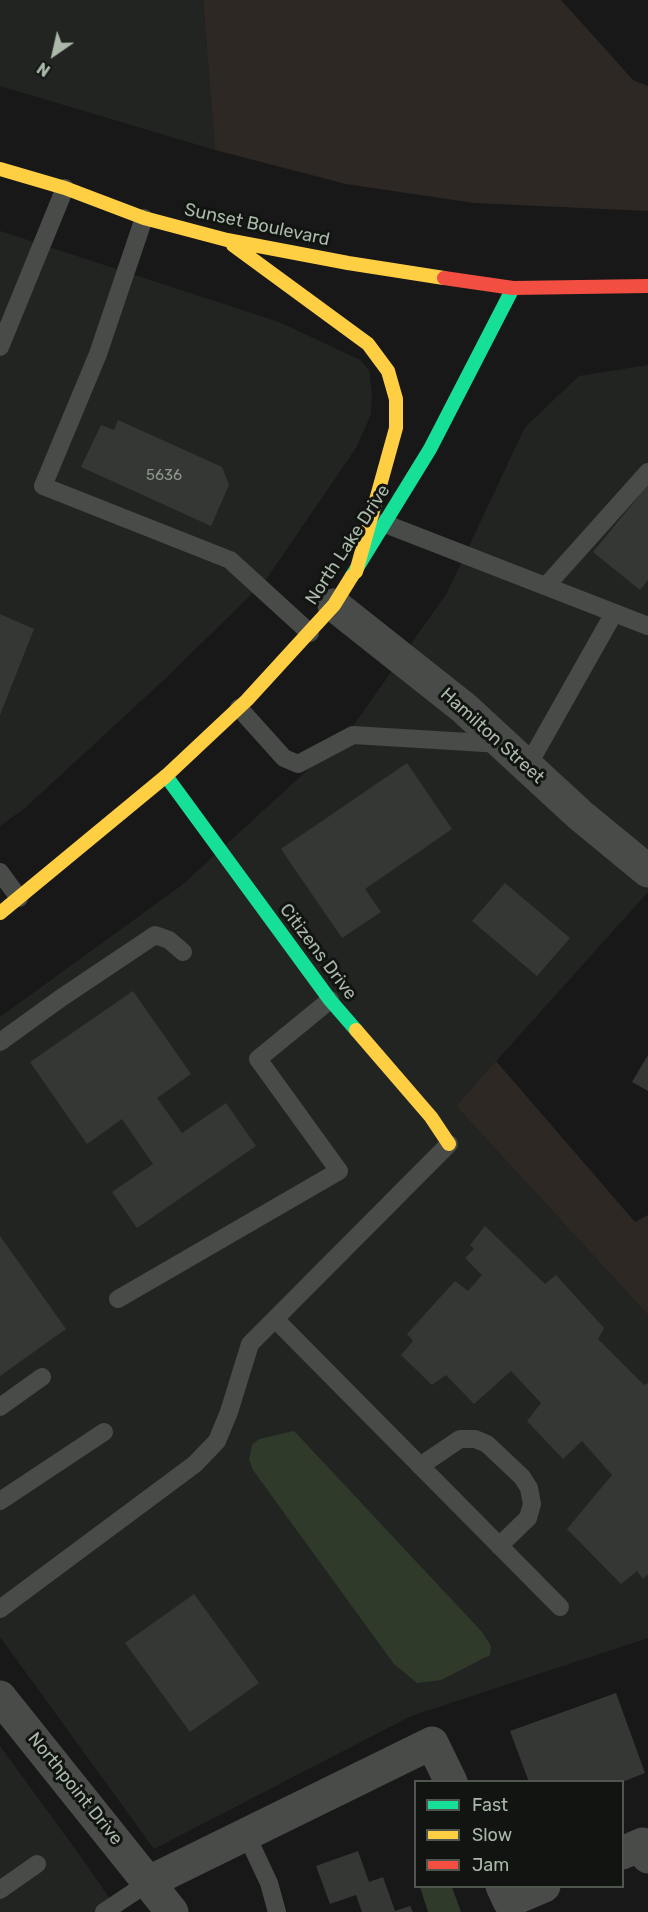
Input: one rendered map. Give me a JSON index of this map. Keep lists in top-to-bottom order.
{
  "streets": {
    "main road": ["Sunset Boulevard", "North Lake Drive", "Citizens Drive"],
    "street": ["Hamilton Street", "Northpoint Drive"]
  },
  "crossings": [
    ["Sunset Boulevard", "North Lake Drive"],
    ["North Lake Drive", "Hamilton Street"],
    ["North Lake Drive", "Citizens Drive"]
  ],
  "house_numbers": ["5636"],
  "legend": ["Fast", "Slow", "Jam"],
  "north": "bottom left"
}
